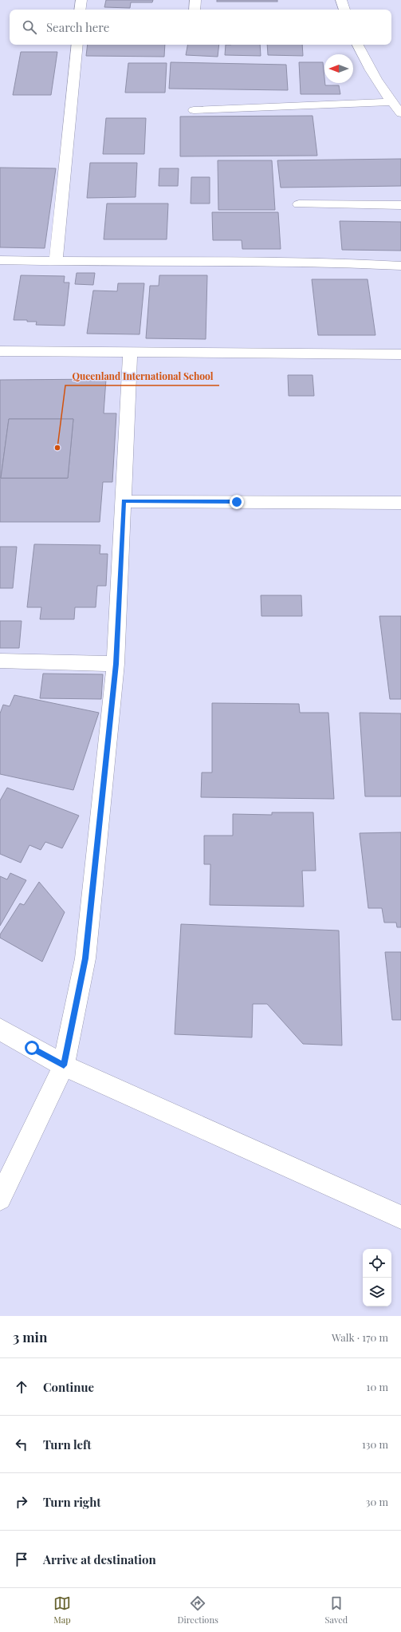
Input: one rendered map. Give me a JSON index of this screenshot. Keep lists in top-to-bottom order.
{
  "places": ["Queenland International School"],
  "north": "left",
  "page": {
    "search": "Search here",
    "heading": ["3 min", "Walk · 170 m"],
    "list": [
      ["Continue", "10 m"],
      ["Turn left", "130 m"],
      ["Turn right", "30 m"],
      "Arrive at destination"
    ],
    "nav": ["Map", "Directions", "Saved"]
  }
}
